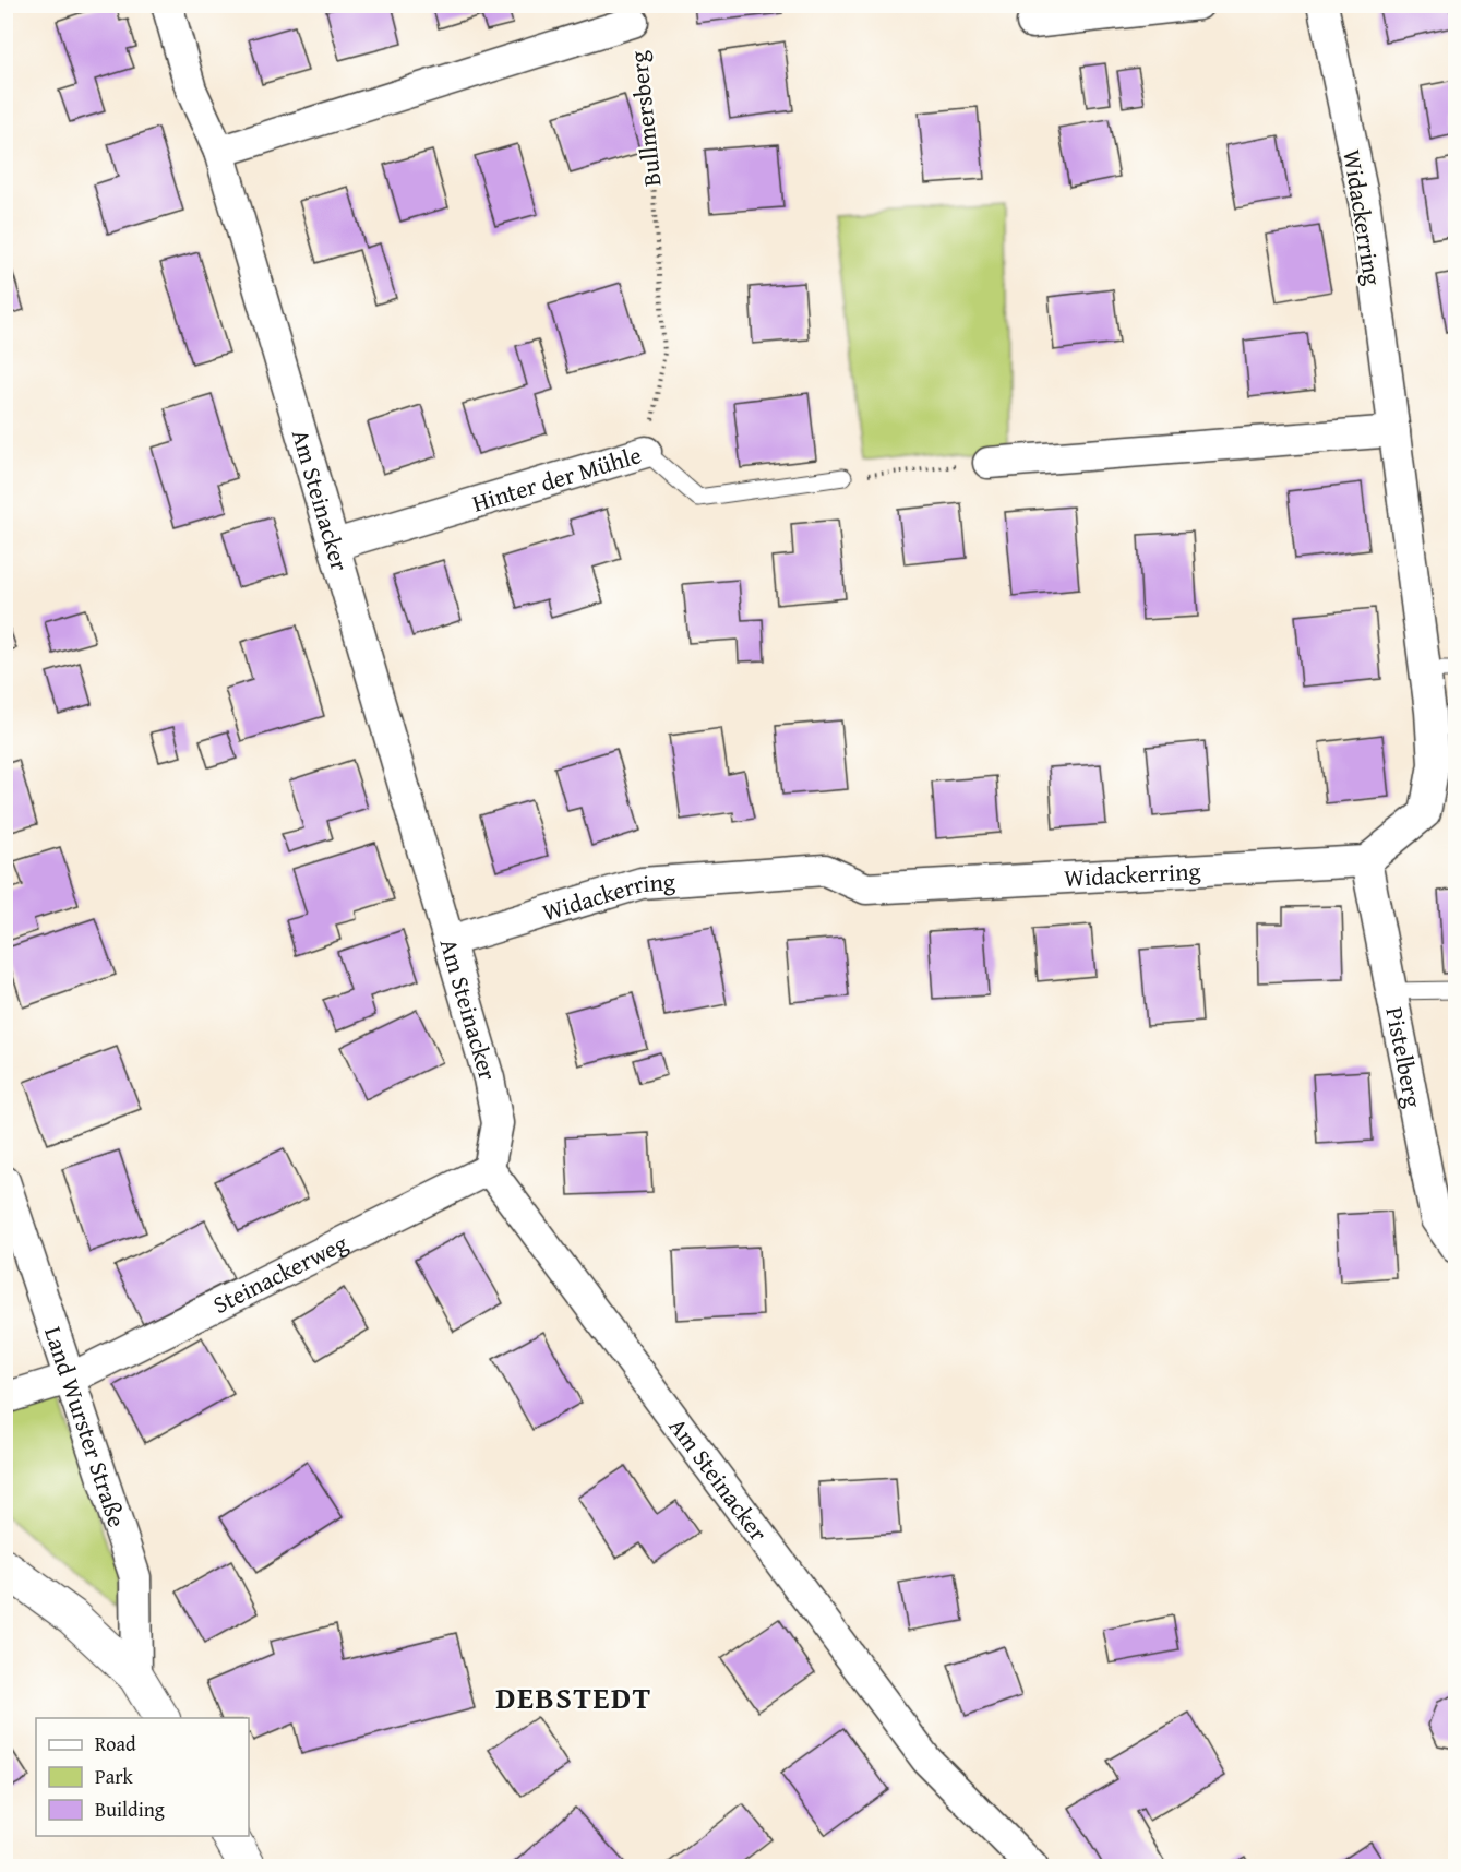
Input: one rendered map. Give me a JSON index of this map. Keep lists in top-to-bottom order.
{
  "streets": {
    "street": [
      "Bullmersberg",
      "Widackerring",
      "Hinter der Mühle",
      "Am Steinacker",
      "Pistelberg",
      "Steinackerweg",
      "Land Wurster Straße"
    ]
  },
  "crossings": [
    ["Bullmersberg", "Hinter der Mühle"],
    ["Bullmersberg", "Am Steinacker"],
    ["Widackerring", "Am Steinacker"],
    ["Widackerring", "Pistelberg"],
    ["Hinter der Mühle", "Am Steinacker"],
    ["Am Steinacker", "Steinackerweg"],
    ["Steinackerweg", "Land Wurster Straße"]
  ],
  "districts": ["DEBSTEDT"],
  "legend": ["Road", "Park", "Building"]
}
